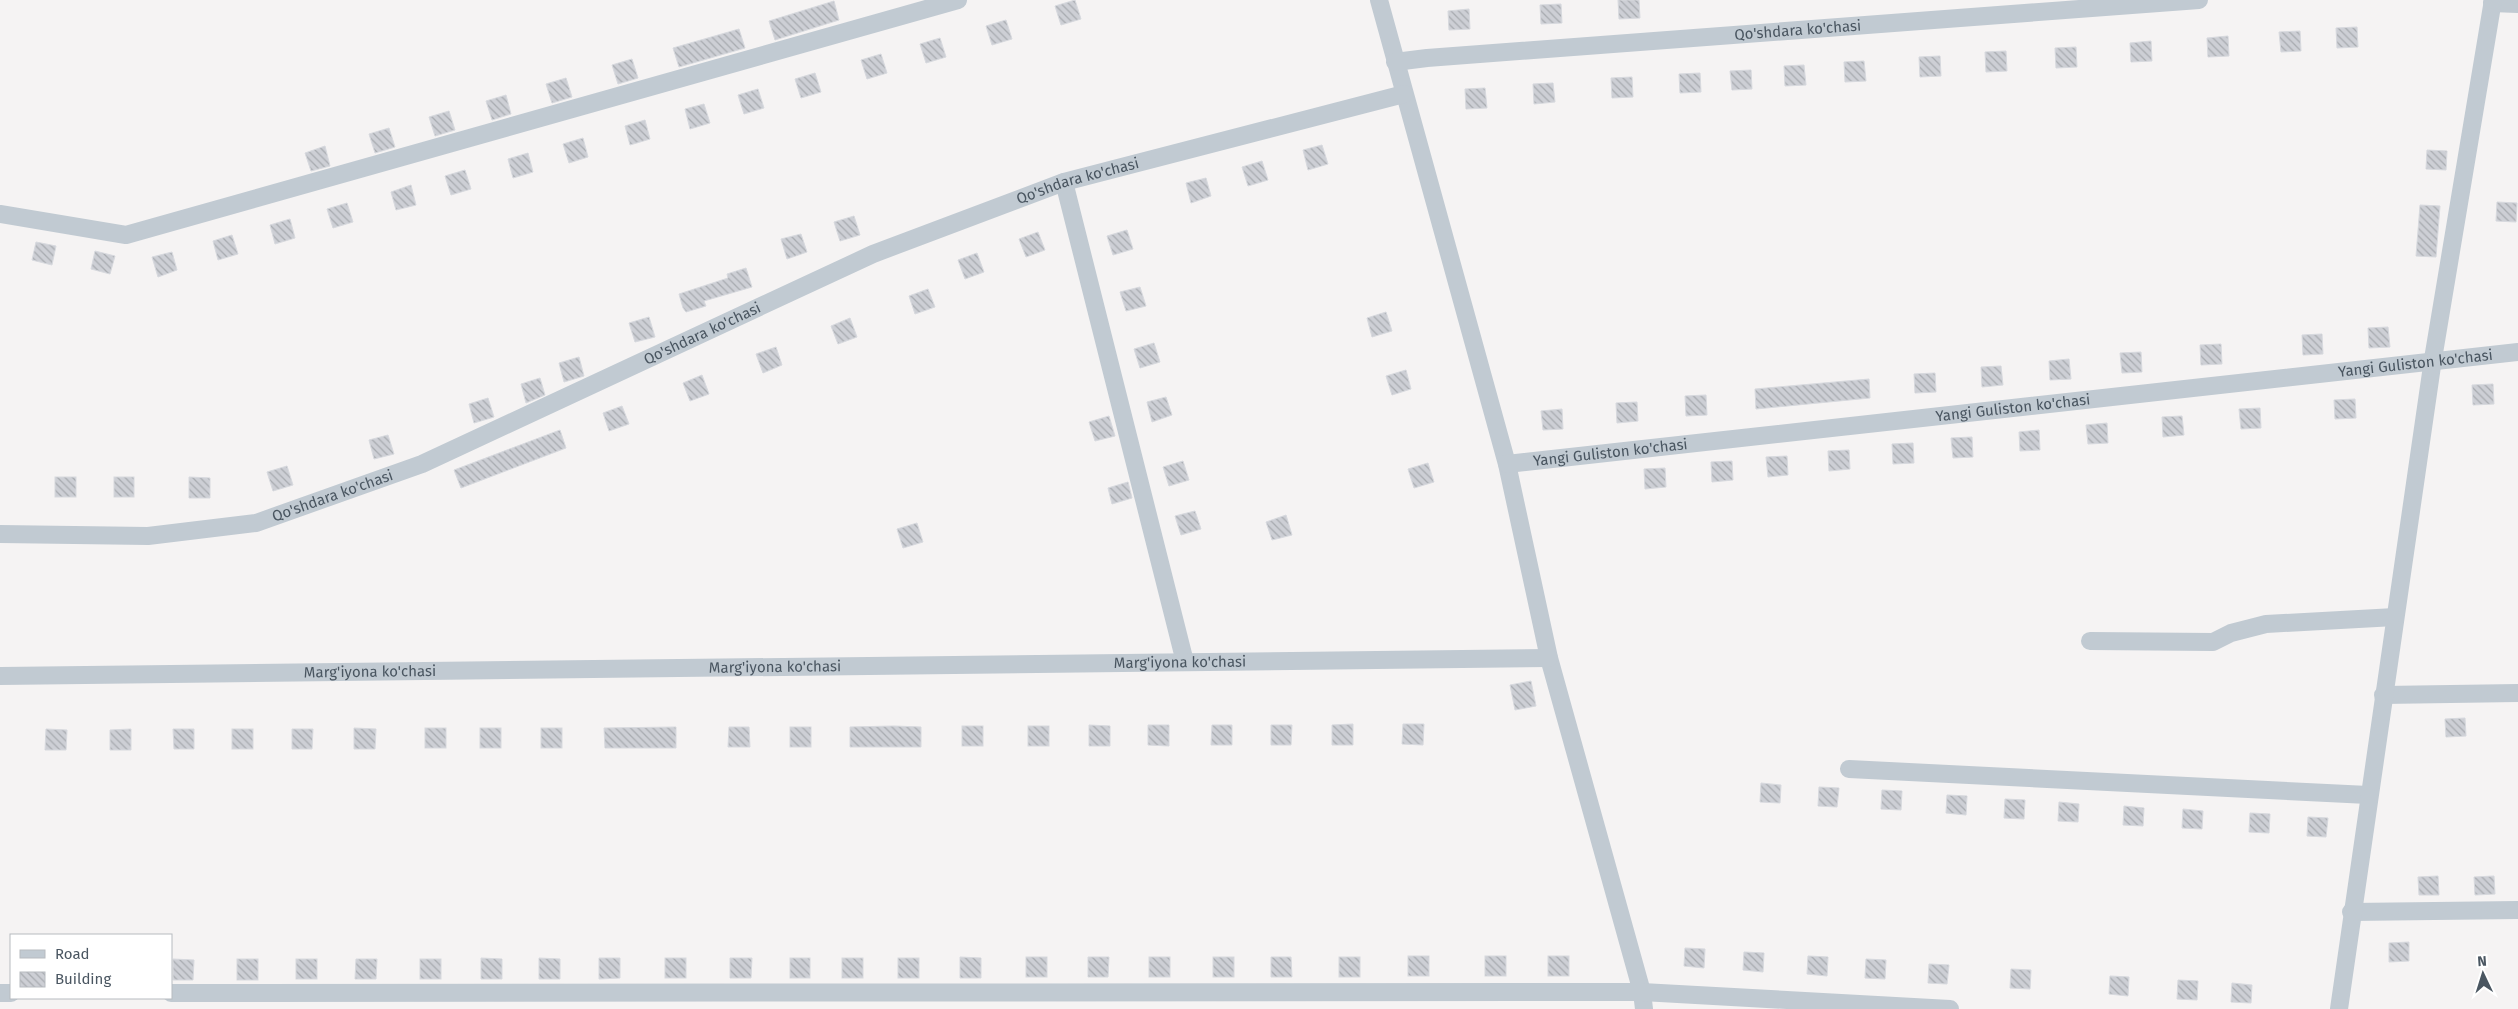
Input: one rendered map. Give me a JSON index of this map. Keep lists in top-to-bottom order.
{
  "streets": {
    "street": ["Qo'shdara ko'chasi", "Yangi Guliston ko'chasi", "Marg'iyona ko'chasi"]
  },
  "legend": ["Road", "Building"],
  "north": "top"
}
